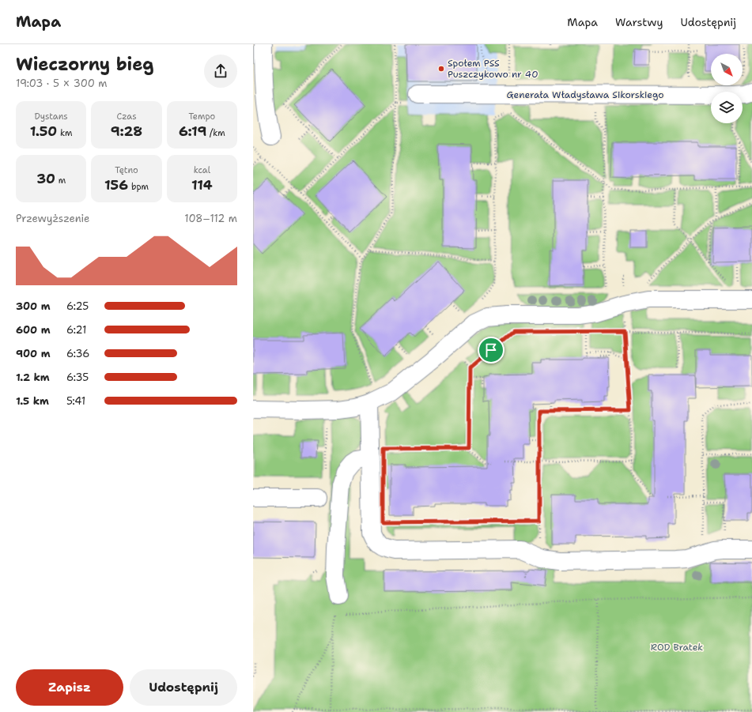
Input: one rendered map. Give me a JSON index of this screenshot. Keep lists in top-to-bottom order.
{
  "streets": {
    "street": ["Generała Władysława Sikorskiego"]
  },
  "parks": ["ROD Bratek"],
  "places": ["Społem PSS Puszczykowo nr 40"],
  "north": "bottom right",
  "page": {
    "header": "Mapa",
    "nav": ["Mapa", "Warstwy", "Udostępnij"],
    "heading": ["Wieczorny bieg", "19:03 · 5 × 300 m"],
    "stats": [
      ["Dystans", "1.50 km"],
      ["Czas", "9:28"],
      ["Tempo", "6:19 /km"],
      ["30 m"],
      ["Tętno", "156 bpm"],
      ["kcal", "114"]
    ],
    "chart": ["Przewyższenie", "108–112 m"],
    "list": [
      {
        "name": "300 m",
        "note": "6:25"
      },
      {
        "name": "600 m",
        "note": "6:21"
      },
      {
        "name": "900 m",
        "note": "6:36"
      },
      {
        "name": "1.2 km",
        "note": "6:35"
      },
      {
        "name": "1.5 km",
        "note": "5:41"
      }
    ],
    "buttons": ["Zapisz", "Udostępnij"]
  }
}
